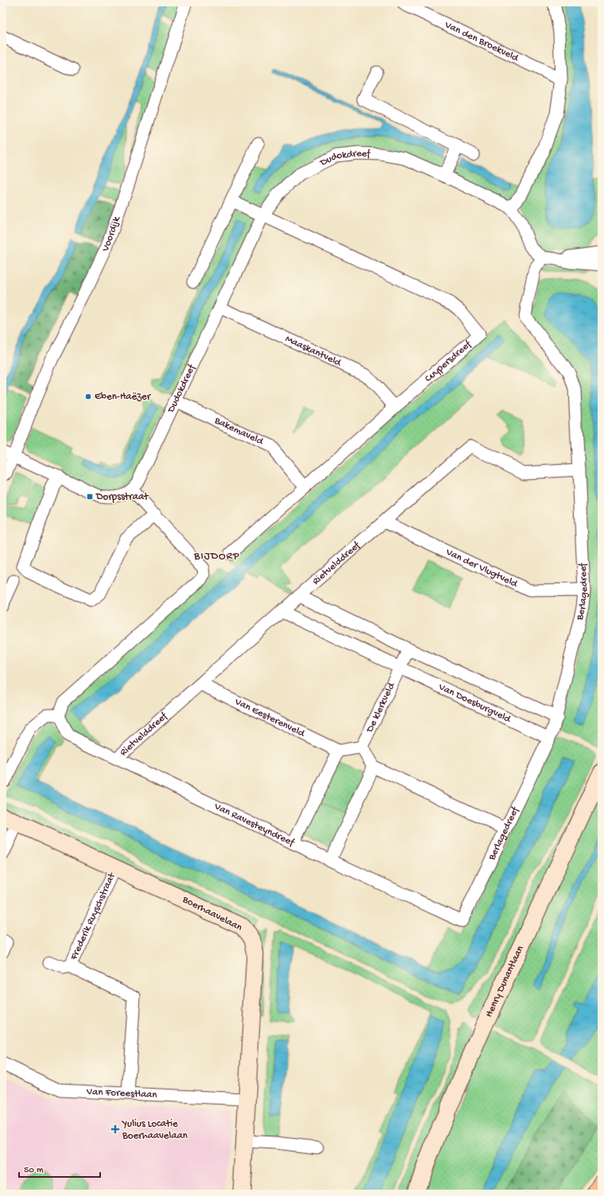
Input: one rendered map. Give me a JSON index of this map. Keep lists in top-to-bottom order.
{
  "streets": {
    "street": [
      "Van den Broekveld",
      "Dudokdreef",
      "Voordijk",
      "Maaskantveld",
      "Cuypersdreef",
      "Bakemaveld",
      "Rietvelddreef",
      "Van der Vlugtveld",
      "Berlagedreef",
      "Van Doesburgveld",
      "De klerkveld",
      "Van Eesterenveld",
      "Van Ravesteyndreef",
      "Boerhaavelaan",
      "Frederik Ruyschstraat",
      "Henry Dunantlaan",
      "Van Foreestlaan"
    ]
  },
  "crossings": [
    ["Dudokdreef", "Maaskantveld"],
    ["Dudokdreef", "Cuypersdreef"],
    ["Dudokdreef", "Bakemaveld"],
    ["Dudokdreef", "Berlagedreef"],
    ["Maaskantveld", "Cuypersdreef"],
    ["Cuypersdreef", "Bakemaveld"],
    ["Rietvelddreef", "Van der Vlugtveld"],
    ["Rietvelddreef", "Berlagedreef"],
    ["Rietvelddreef", "Van Doesburgveld"],
    ["Rietvelddreef", "Van Eesterenveld"],
    ["Rietvelddreef", "Van Ravesteyndreef"],
    ["Van der Vlugtveld", "Berlagedreef"],
    ["Berlagedreef", "Van Doesburgveld"],
    ["Berlagedreef", "Van Ravesteyndreef"],
    ["Van Doesburgveld", "De klerkveld"],
    ["Boerhaavelaan", "Frederik Ruyschstraat"],
    ["Boerhaavelaan", "Van Foreestlaan"]
  ],
  "districts": ["BIJDORP"],
  "places": {
    "other": ["Eben-Haëzer"],
    "transit": ["Dorpsstraat"],
    "health": ["Yulius Locatie Boerhaavelaan"]
  },
  "scale_bar": "50 m"
}
